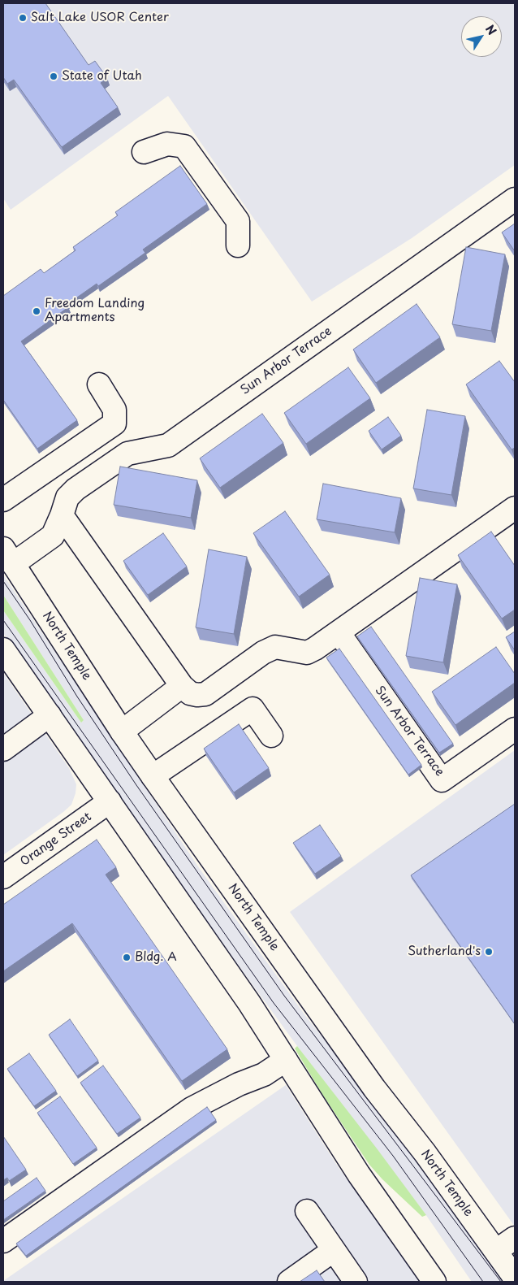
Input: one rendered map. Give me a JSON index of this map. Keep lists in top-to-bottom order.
{
  "streets": {
    "street": ["Sun Arbor Terrace", "North Temple", "Orange Street"]
  },
  "crossings": [
    ["Sun Arbor Terrace", "North Temple"]
  ],
  "places": [
    "Salt Lake USOR Center",
    "State of Utah",
    "Freedom Landing Apartments",
    "Sutherland's",
    "Bldg. A"
  ],
  "north": "top right"
}
